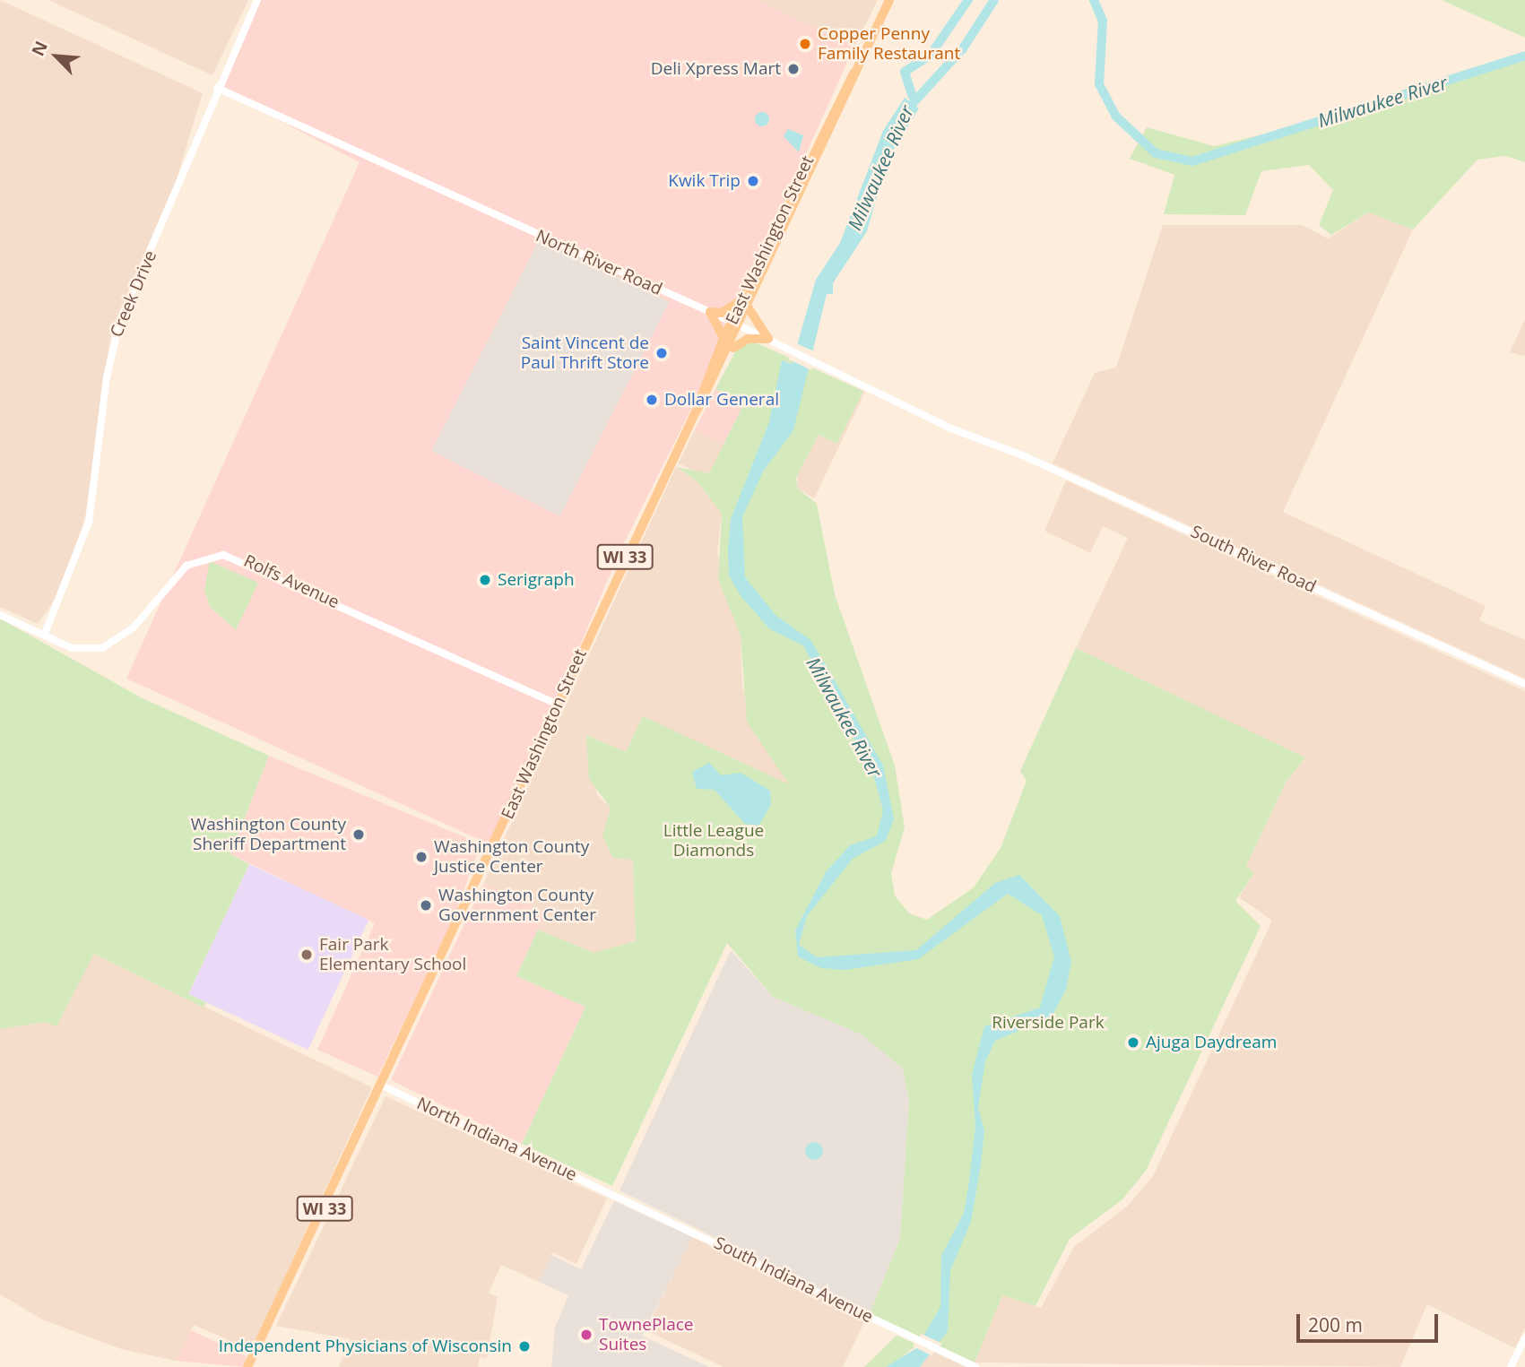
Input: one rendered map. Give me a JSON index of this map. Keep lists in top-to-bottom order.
{
  "streets": {
    "main road": ["East Washington Street", "WI 33"],
    "street": [
      "North River Road",
      "Creek Drive",
      "South River Road",
      "Rolfs Avenue",
      "North Indiana Avenue",
      "South Indiana Avenue"
    ]
  },
  "crossings": [
    ["East Washington Street", "North River Road"],
    ["East Washington Street", "Rolfs Avenue"],
    ["East Washington Street", "North Indiana Avenue"],
    ["North River Road", "Creek Drive"],
    ["North River Road", "South River Road"],
    ["Creek Drive", "Rolfs Avenue"],
    ["North Indiana Avenue", "South Indiana Avenue"]
  ],
  "water": ["Milwaukee River"],
  "parks": ["Little League Diamonds", "Riverside Park"],
  "places": [
    "Copper Penny Family Restaurant",
    "Deli Xpress Mart",
    "Kwik Trip",
    "Saint Vincent de Paul Thrift Store",
    "Dollar General",
    "Serigraph",
    "Washington County Sheriff Department",
    "Washington County Justice Center",
    "Washington County Government Center",
    "Fair Park Elementary School",
    "Ajuga Daydream",
    "TownePlace Suites",
    "Independent Physicians of Wisconsin"
  ],
  "scale_bar": "200 m",
  "north": "top left"
}
